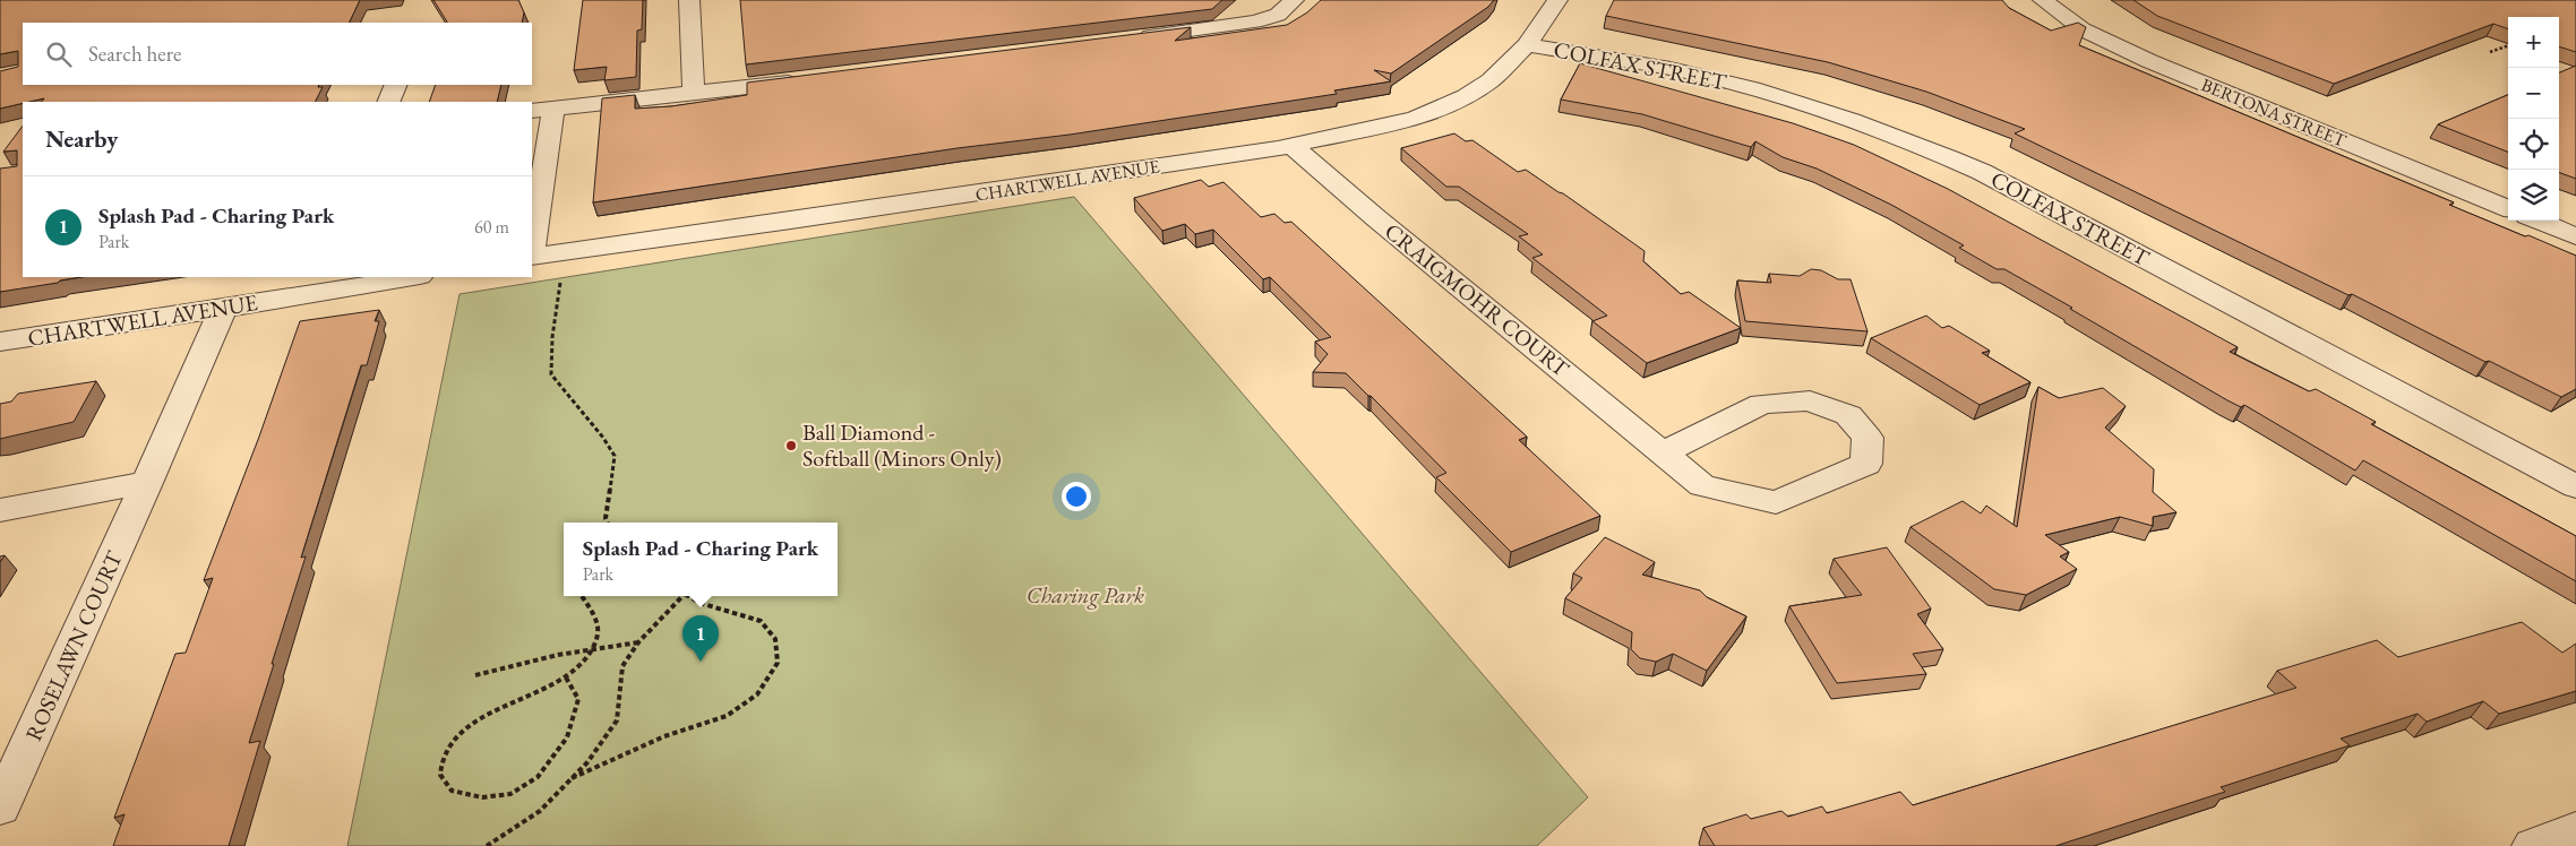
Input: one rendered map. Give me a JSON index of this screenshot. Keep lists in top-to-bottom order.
{
  "streets": {
    "street": [
      "COLFAX STREET",
      "BERTONA STREET",
      "CHARTWELL AVENUE",
      "CRAIGMOHR COURT",
      "ROSELAWN COURT"
    ]
  },
  "crossings": [
    ["COLFAX STREET", "CHARTWELL AVENUE"],
    ["CHARTWELL AVENUE", "CRAIGMOHR COURT"],
    ["CHARTWELL AVENUE", "ROSELAWN COURT"]
  ],
  "parks": ["Charing Park"],
  "places": ["Ball Diamond - Softball (Minors Only)"],
  "page": {
    "map_buttons": ["+", "−"],
    "search": "Search here",
    "heading": "Nearby",
    "list": [
      {
        "mark": "1",
        "name": "Splash Pad - Charing Park",
        "note": "Park",
        "value": "60 m"
      }
    ],
    "popup": ["Splash Pad - Charing Park", "Park"],
    "pins": "1"
  }
}
